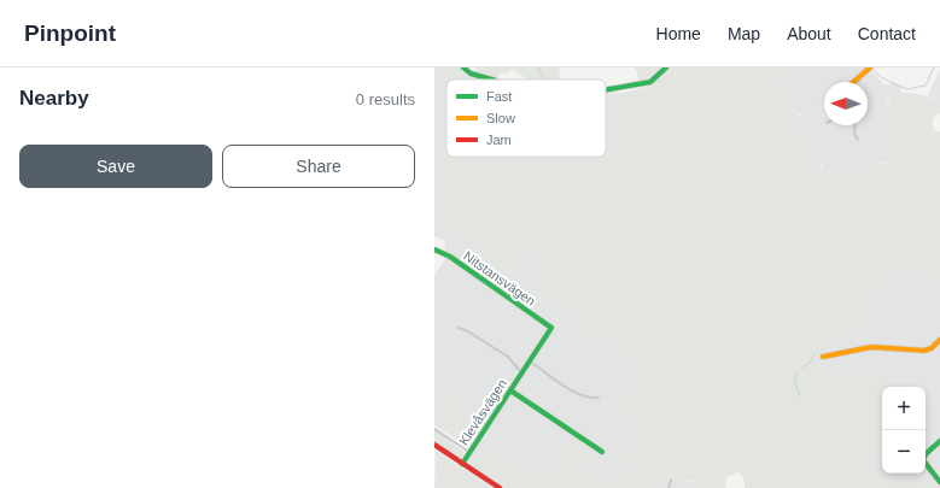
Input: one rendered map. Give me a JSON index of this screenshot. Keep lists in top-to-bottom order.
{
  "streets": {
    "street": ["Nitstansvägen", "Klevåsvägen"]
  },
  "crossings": [
    ["Nitstansvägen", "Klevåsvägen"]
  ],
  "legend": ["Fast", "Slow", "Jam"],
  "north": "left",
  "page": {
    "header": "Pinpoint",
    "nav": [
      "Home",
      "Map",
      "About",
      "Contact"
    ],
    "heading": ["Nearby", "0 results"],
    "buttons": ["Save", "Share"],
    "map_buttons": ["+", "−"]
  }
}
